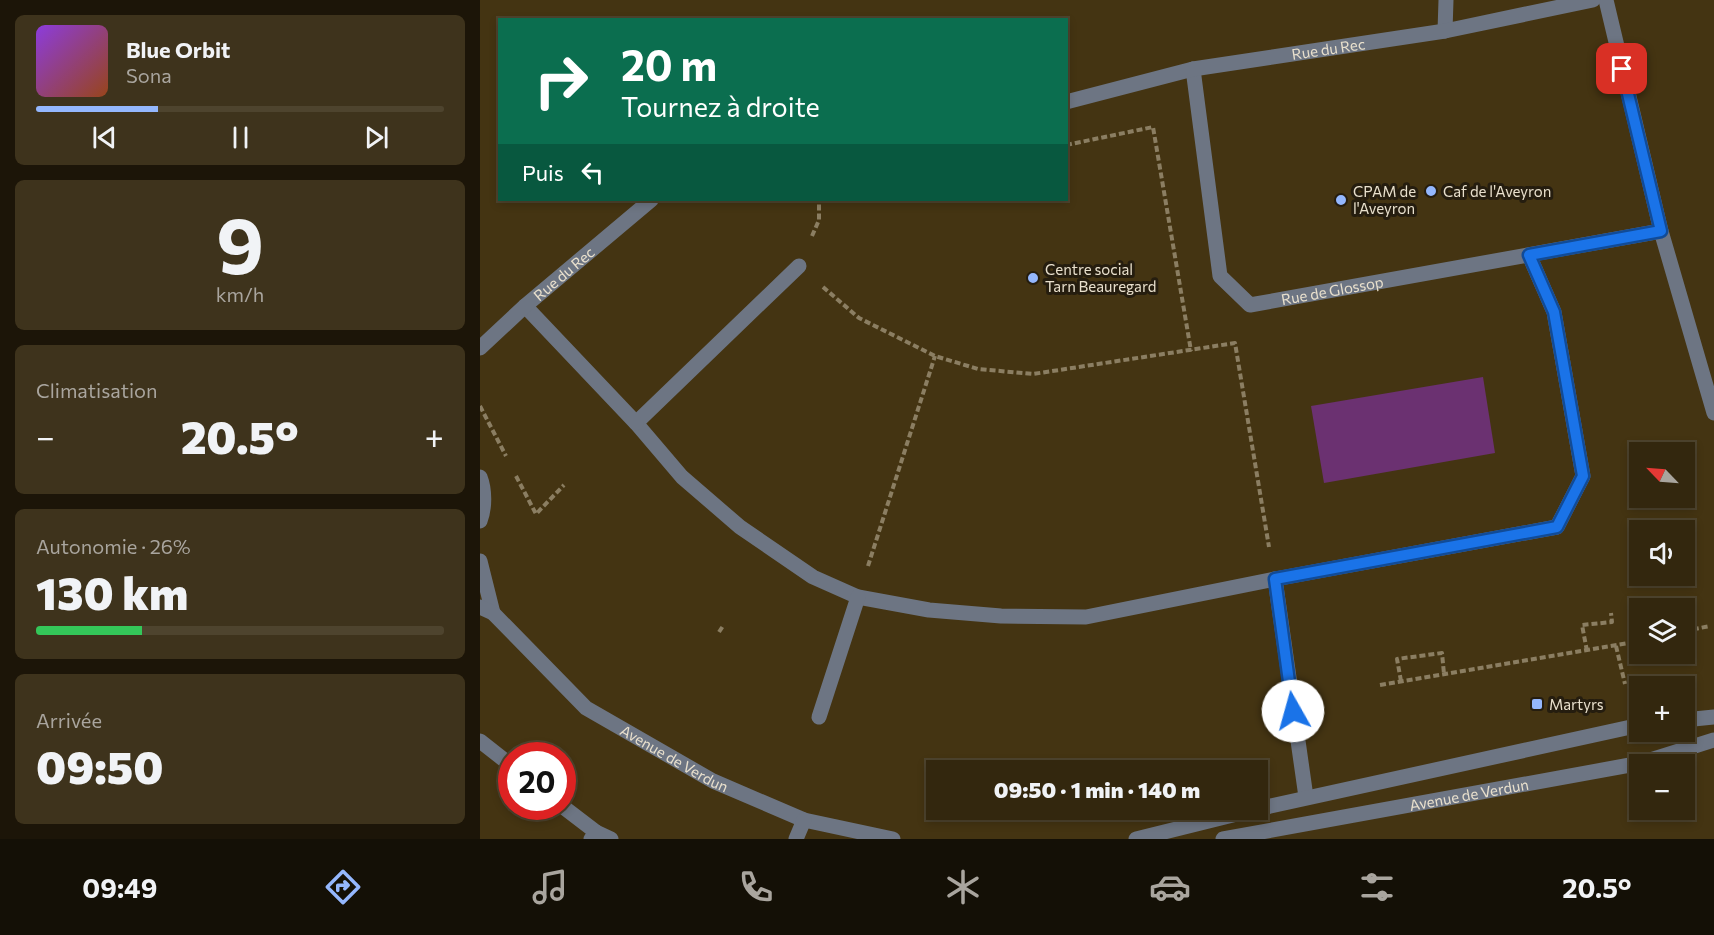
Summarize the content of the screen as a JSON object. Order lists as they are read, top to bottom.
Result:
{
  "streets": {
    "street": ["Rue du Rec", "Rue de Glossop", "Avenue de Verdun"]
  },
  "crossings": [
    ["Rue du Rec", "Rue de Glossop"]
  ],
  "places": {
    "other": ["Caf de l'Aveyron", "CPAM de l'Aveyron", "Centre social Tarn Beauregard"],
    "transit": ["Martyrs"]
  },
  "north": "top left",
  "page": {
    "turn": ["20 m", "Tournez à droite"],
    "song": ["Blue Orbit", "Sona"],
    "then": "Puis",
    "tile": [
      ["9", "km/h"],
      "Climatisation",
      ["Autonomie · 26%", "130 km"],
      ["Arrivée", "09:50"]
    ],
    "heat": ["−", "20.5°", "+"],
    "map_buttons": ["+", "−"],
    "limit": "20",
    "trip": "09:50 · 1 min · 140 m",
    "tabs": ["09:49", "20.5°"]
  }
}
